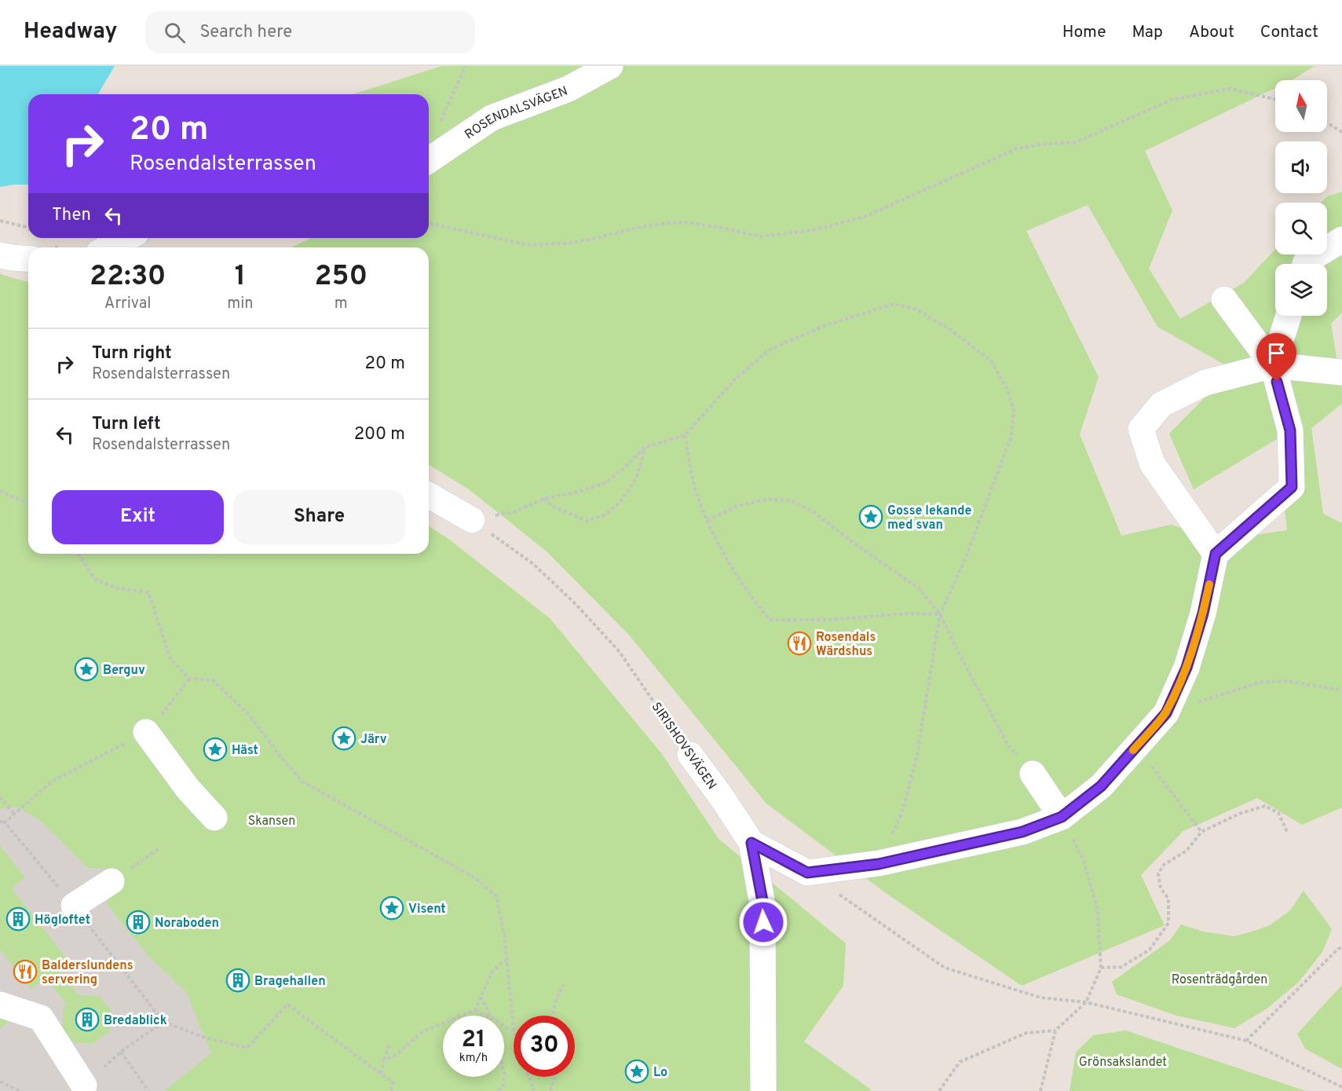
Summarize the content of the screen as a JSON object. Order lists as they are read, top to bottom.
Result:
{
  "streets": {
    "street": ["ROSENDALSVÄGEN", "SIRISHOVSVÄGEN"]
  },
  "parks": ["Skansen", "Rosenträdgården", "Grönsakslandet"],
  "places": {
    "place": [
      "Gosse lekande med svan",
      "Berguv",
      "Järv",
      "Häst",
      "Visent",
      "Lo"
    ],
    "restaurant": ["Rosendals Wärdshus", "Balderslundens servering"],
    "building": [
      "Högloftet",
      "Noraboden",
      "Bragehallen",
      "Bredablick"
    ]
  },
  "north": "top",
  "page": {
    "header": "Headway",
    "search": "Search here",
    "nav": [
      "Home",
      "Map",
      "About",
      "Contact"
    ],
    "turn": ["20 m", "Rosendalsterrassen"],
    "then": "Then",
    "eta": [
      "22:30",
      "Arrival",
      "1",
      "min",
      "250",
      "m"
    ],
    "list": [
      {
        "name": "Turn right",
        "note": "Rosendalsterrassen",
        "value": "20 m"
      },
      {
        "name": "Turn left",
        "note": "Rosendalsterrassen",
        "value": "200 m"
      }
    ],
    "buttons": ["Exit", "Share"],
    "speed": "21 km/h",
    "limit": "30"
  }
}
